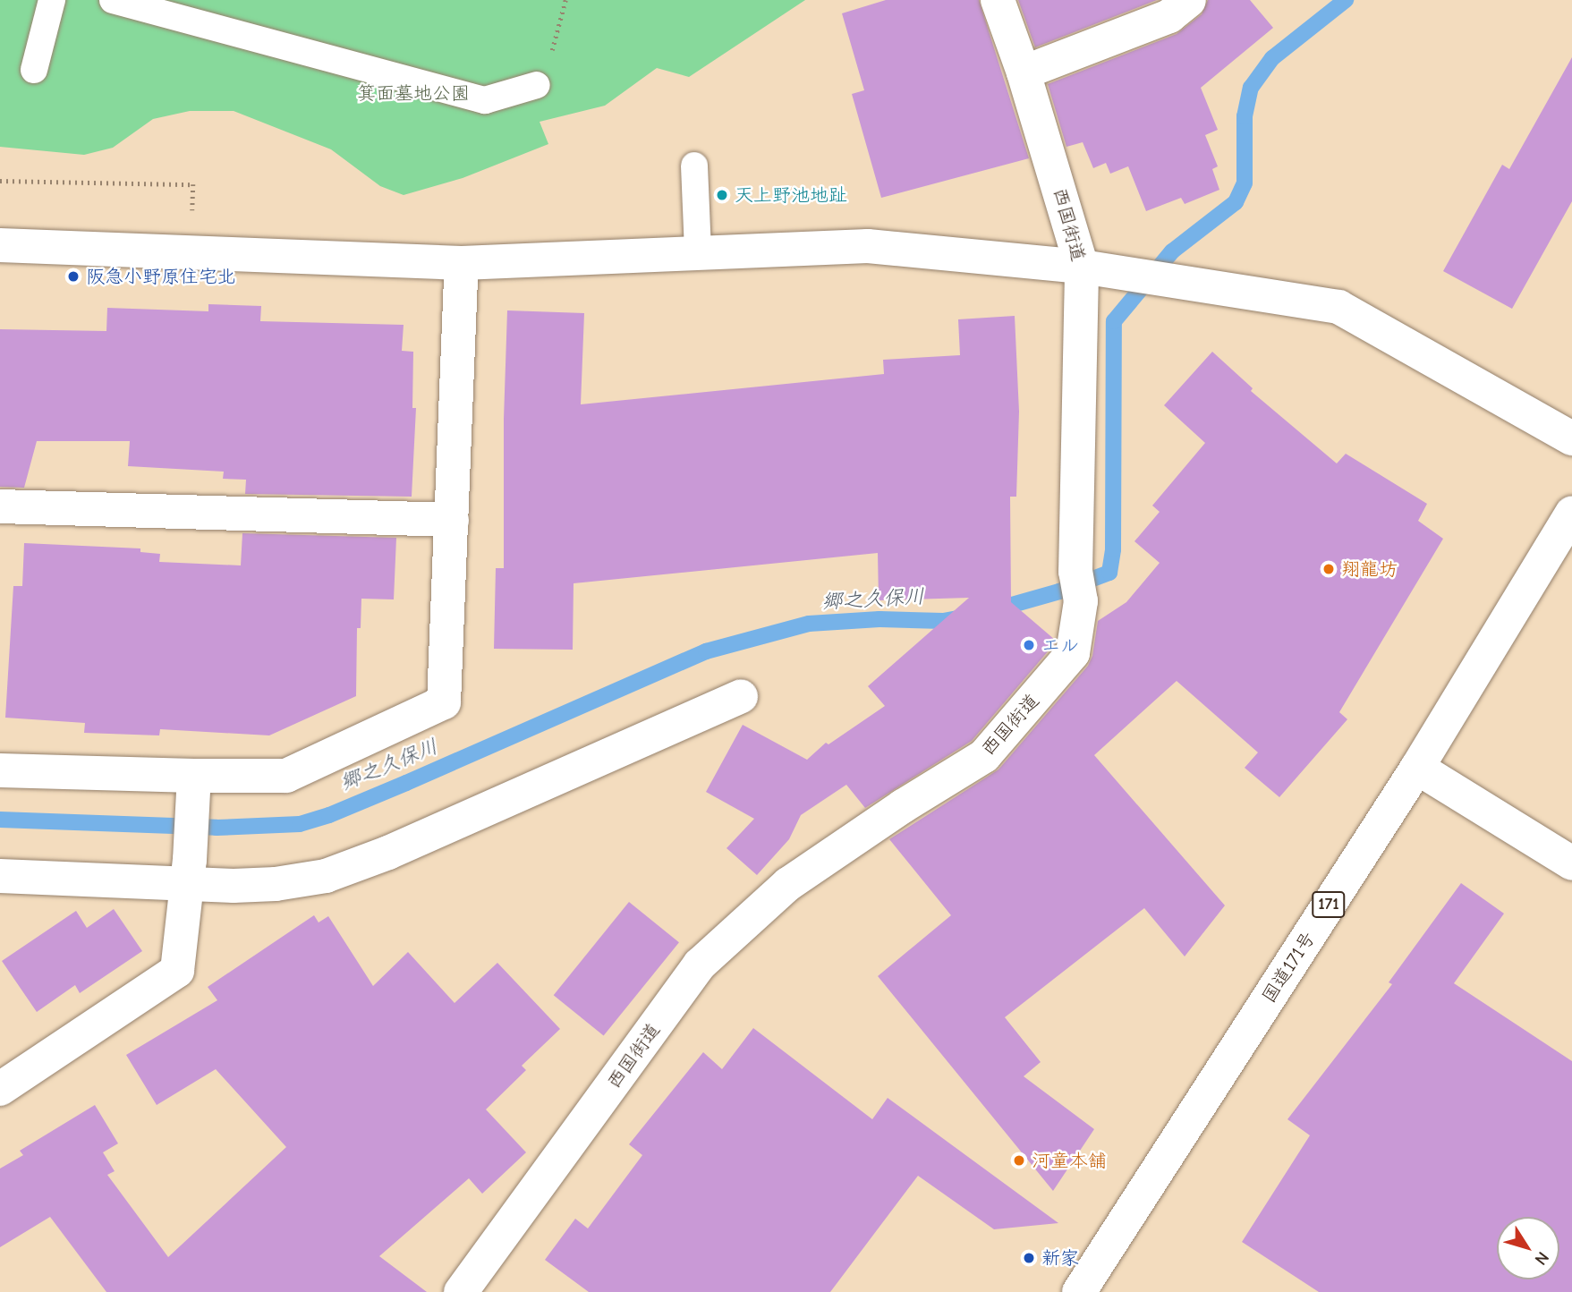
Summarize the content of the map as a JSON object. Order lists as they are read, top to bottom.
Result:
{
  "streets": {
    "main road": ["西国街道", "171", "国道171号"]
  },
  "water": ["郷之久保川"],
  "parks": ["箕面墓地公園"],
  "places": [
    "天上野池地趾",
    "阪急小野原住宅北",
    "翔龍坊",
    "エル",
    "河童本舗",
    "新家"
  ],
  "north": "bottom right"
}
